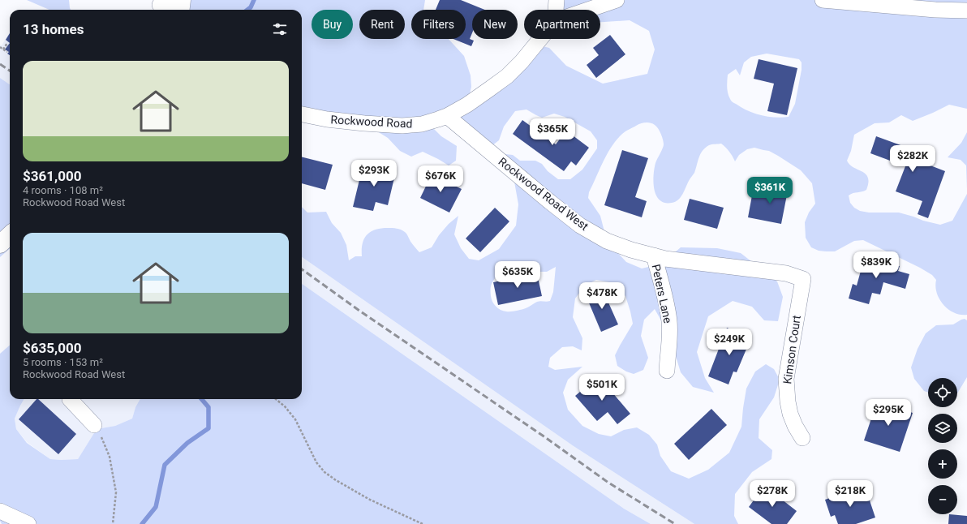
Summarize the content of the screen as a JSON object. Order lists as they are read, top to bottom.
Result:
{
  "streets": {
    "street": [
      "Rockwood Road",
      "Rockwood Road West",
      "Peters Lane",
      "Kimson Court"
    ]
  },
  "crossings": [
    ["Rockwood Road", "Rockwood Road West"],
    ["Rockwood Road West", "Peters Lane"],
    ["Rockwood Road West", "Kimson Court"]
  ],
  "page": {
    "chip": [
      "Buy",
      "Rent",
      "Filters",
      "New",
      "Apartment"
    ],
    "heading": "13 homes",
    "list": [
      {
        "name": "$361,000",
        "note": "4 rooms · 108 m² · Rockwood Road West"
      },
      {
        "name": "$635,000",
        "note": "5 rooms · 153 m² · Rockwood Road West"
      }
    ],
    "price": [
      "$365K",
      "$282K",
      "$293K",
      "$676K",
      "$361K",
      "$839K",
      "$635K",
      "$478K",
      "$249K",
      "$501K",
      "$295K",
      "$278K",
      "$218K"
    ],
    "map_buttons": ["+", "−"]
  }
}
